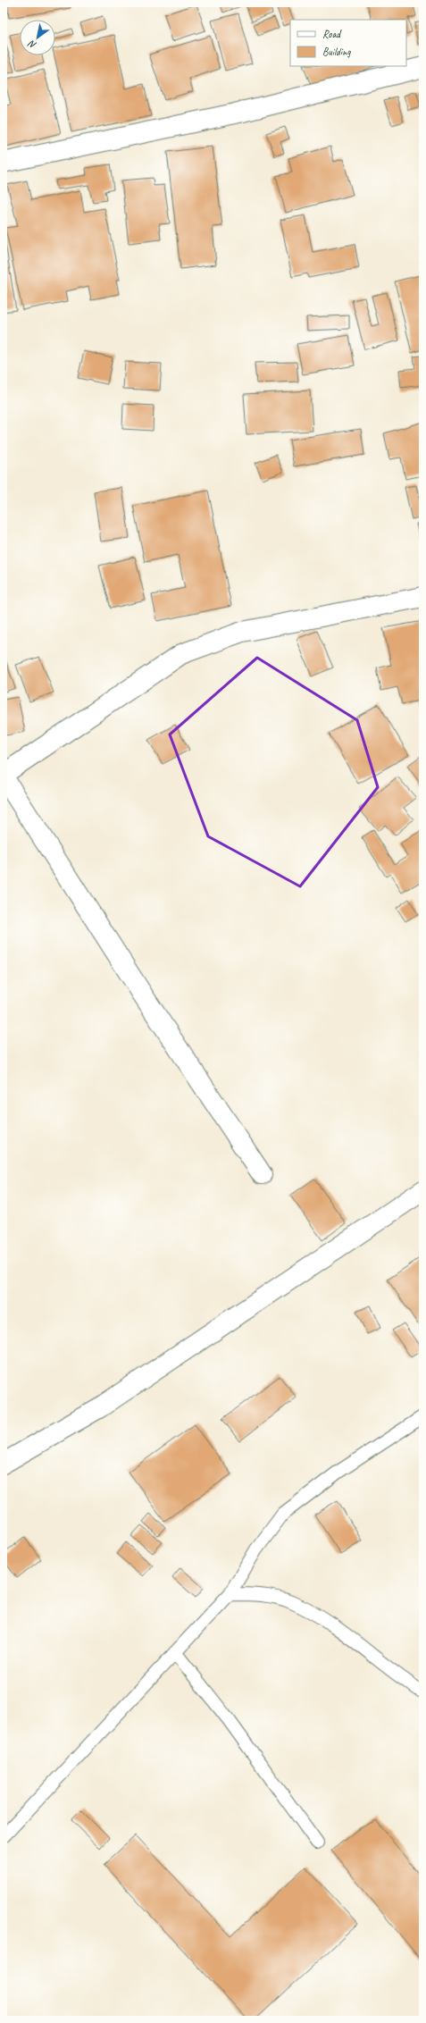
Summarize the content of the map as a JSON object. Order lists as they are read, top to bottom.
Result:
{
  "legend": ["Road", "Building"],
  "north": "bottom left"
}
